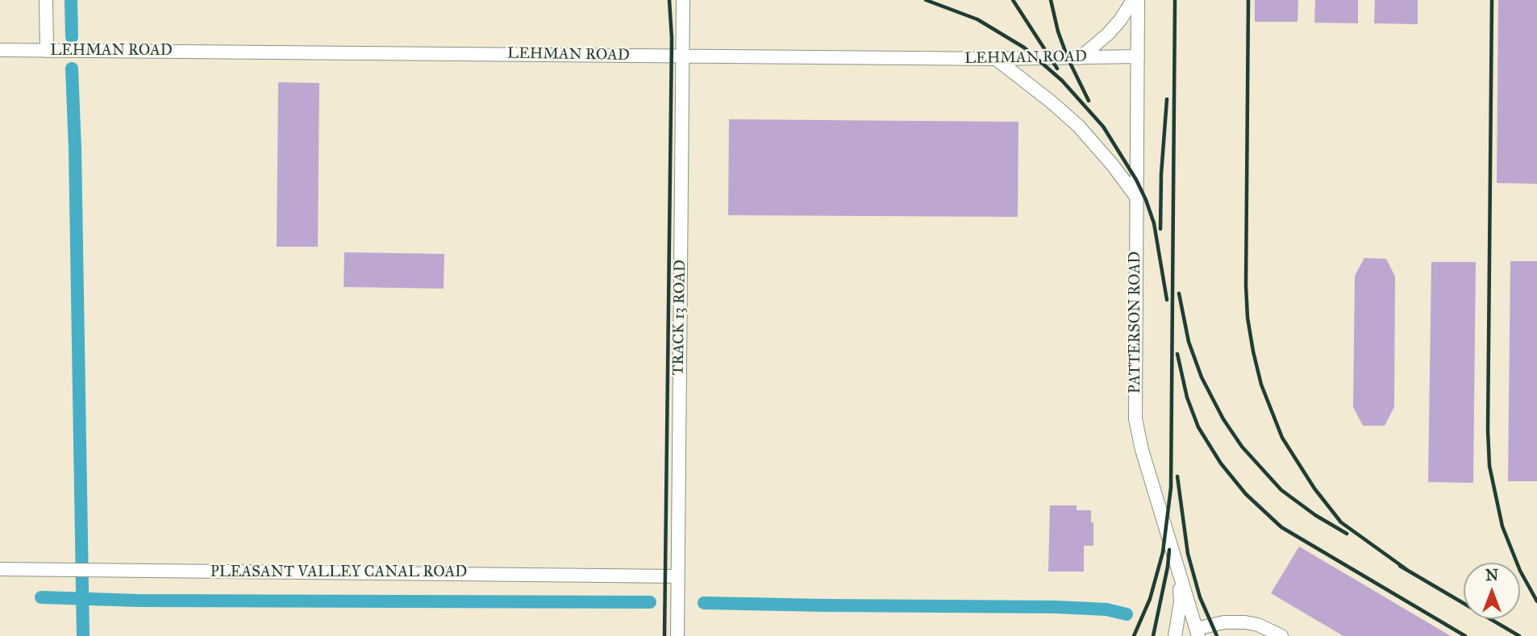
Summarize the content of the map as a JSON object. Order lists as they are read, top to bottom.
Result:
{
  "streets": {
    "street": [
      "LEHMAN ROAD",
      "TRACK 13 ROAD",
      "PATTERSON ROAD",
      "PLEASANT VALLEY CANAL ROAD"
    ]
  },
  "crossings": [
    ["LEHMAN ROAD", "TRACK 13 ROAD"],
    ["LEHMAN ROAD", "PATTERSON ROAD"],
    ["TRACK 13 ROAD", "PLEASANT VALLEY CANAL ROAD"]
  ],
  "north": "top"
}
